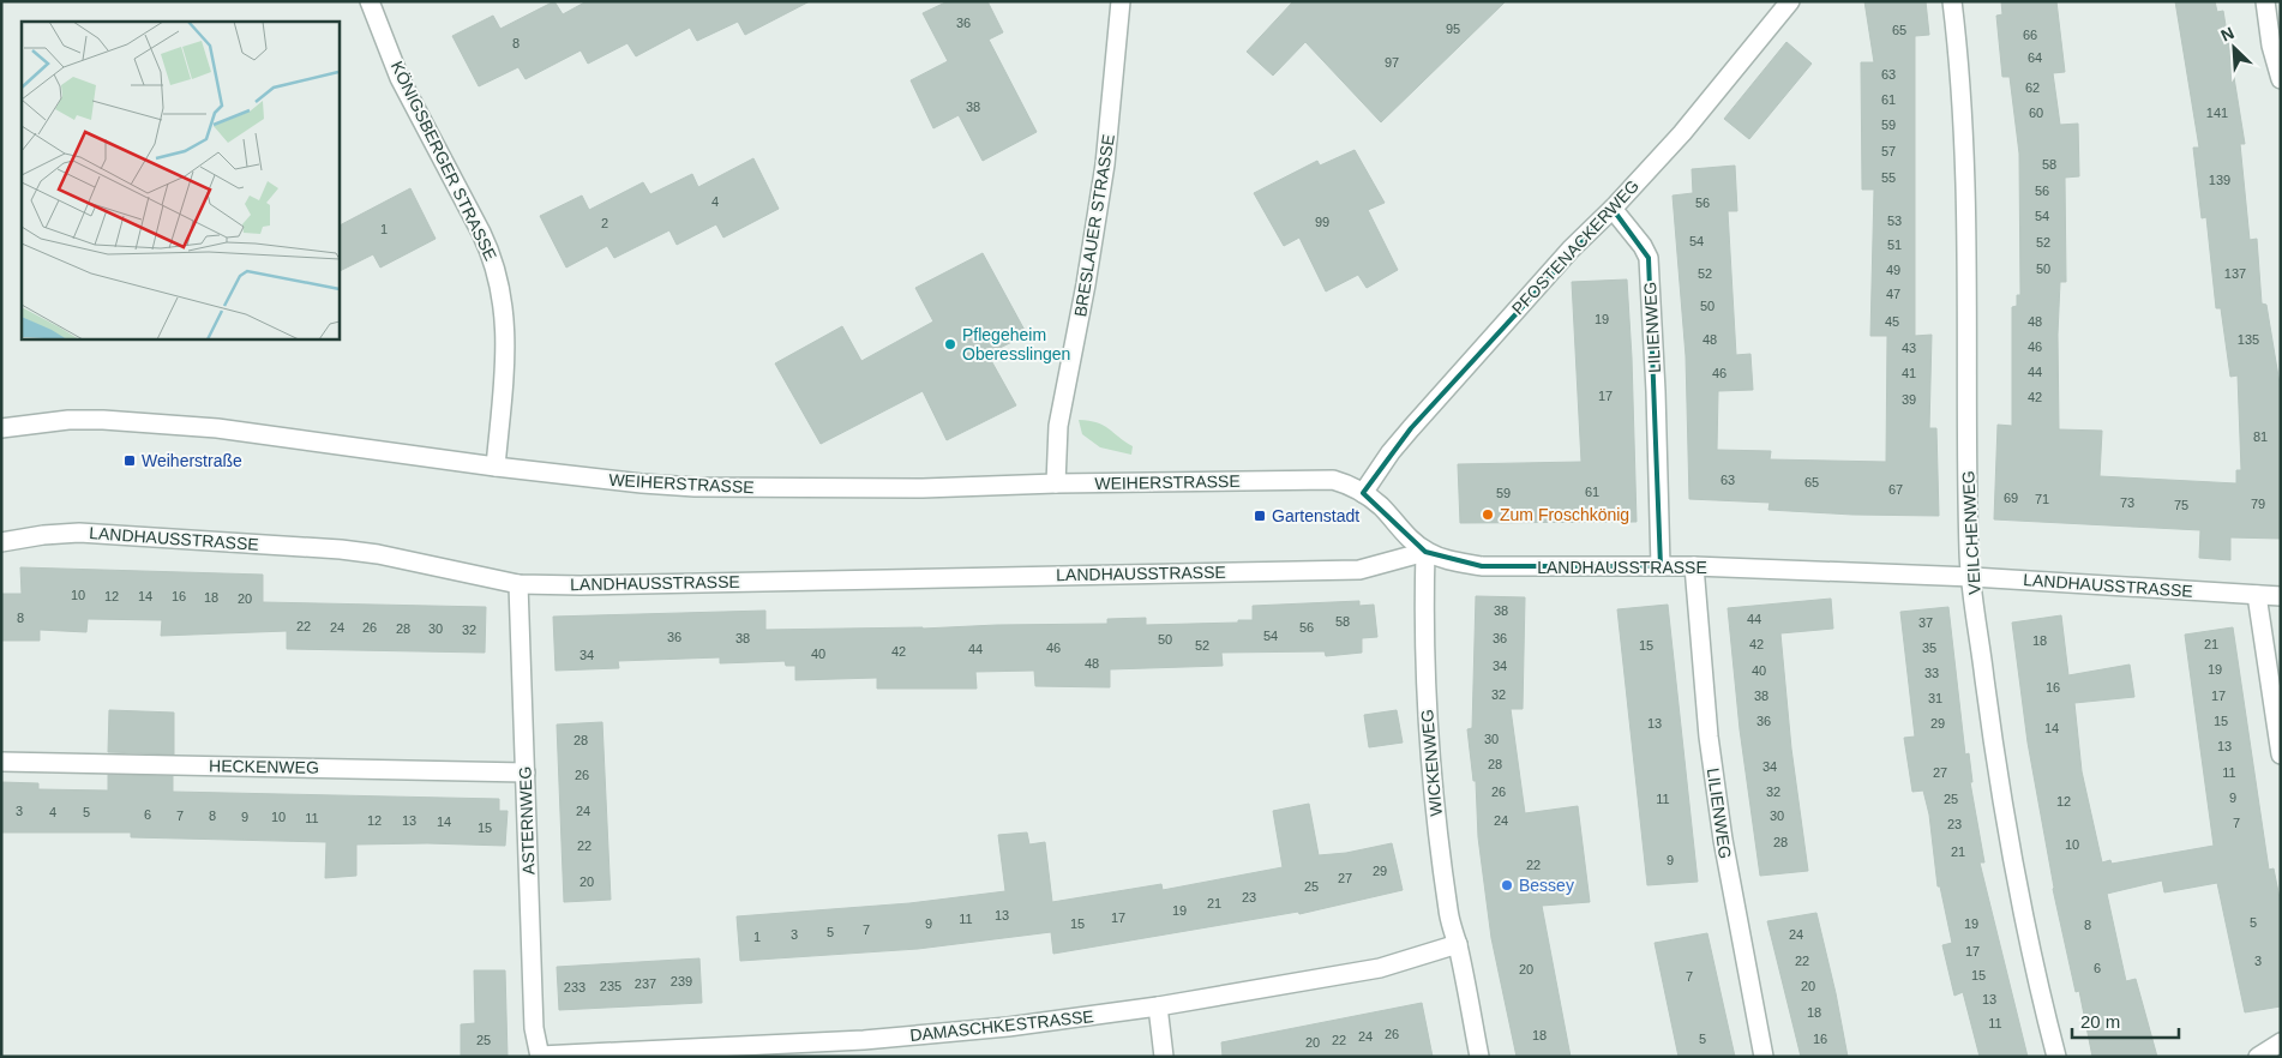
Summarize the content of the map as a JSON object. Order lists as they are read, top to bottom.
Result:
{
  "streets": {
    "street": [
      "KÖNIGSBERGER STRASSE",
      "BRESLAUER STRASSE",
      "PFOSTENACKERWEG",
      "LILIENWEG",
      "WEIHERSTRASSE",
      "VEILCHENWEG",
      "LANDHAUSSTRASSE",
      "WICKENWEG",
      "HECKENWEG",
      "ASTERNWEG",
      "DAMASCHKESTRASSE"
    ]
  },
  "crossings": [
    ["KÖNIGSBERGER STRASSE", "WEIHERSTRASSE"],
    ["BRESLAUER STRASSE", "WEIHERSTRASSE"],
    ["PFOSTENACKERWEG", "LILIENWEG"],
    ["PFOSTENACKERWEG", "WEIHERSTRASSE"],
    ["LILIENWEG", "LANDHAUSSTRASSE"],
    ["VEILCHENWEG", "LANDHAUSSTRASSE"],
    ["LANDHAUSSTRASSE", "WICKENWEG"],
    ["LANDHAUSSTRASSE", "ASTERNWEG"],
    ["WICKENWEG", "DAMASCHKESTRASSE"],
    ["HECKENWEG", "ASTERNWEG"],
    ["ASTERNWEG", "DAMASCHKESTRASSE"]
  ],
  "places": {
    "other": ["Pflegeheim Oberesslingen", "Zum Froschkönig", "Bessey"],
    "transit": ["Weiherstraße", "Gartenstadt"]
  },
  "house_numbers": [
    "36",
    "95",
    "65",
    "66",
    "8",
    "64",
    "97",
    "63",
    "62",
    "61",
    "38",
    "60",
    "141",
    "59",
    "57",
    "58",
    "55",
    "139",
    "56",
    "4",
    "56",
    "54",
    "53",
    "99",
    "2",
    "1",
    "54",
    "52",
    "51",
    "50",
    "49",
    "52",
    "137",
    "47",
    "50",
    "19",
    "45",
    "48",
    "48",
    "135",
    "46",
    "43",
    "44",
    "46",
    "41",
    "17",
    "42",
    "39",
    "81",
    "63",
    "65",
    "67",
    "61",
    "59",
    "69",
    "71",
    "73",
    "79",
    "75",
    "10",
    "12",
    "14",
    "16",
    "18",
    "20",
    "38",
    "8",
    "44",
    "58",
    "37",
    "22",
    "24",
    "26",
    "56",
    "28",
    "30",
    "32",
    "54",
    "36",
    "38",
    "36",
    "50",
    "18",
    "42",
    "21",
    "52",
    "15",
    "46",
    "35",
    "44",
    "42",
    "40",
    "34",
    "48",
    "34",
    "19",
    "40",
    "33",
    "16",
    "32",
    "38",
    "17",
    "31",
    "36",
    "15",
    "13",
    "29",
    "14",
    "30",
    "28",
    "13",
    "28",
    "34",
    "27",
    "11",
    "26",
    "26",
    "32",
    "9",
    "11",
    "25",
    "12",
    "3",
    "24",
    "4",
    "5",
    "6",
    "7",
    "8",
    "30",
    "9",
    "10",
    "11",
    "12",
    "13",
    "24",
    "14",
    "7",
    "23",
    "15",
    "28",
    "10",
    "22",
    "21",
    "9",
    "22",
    "29",
    "27",
    "20",
    "25",
    "23",
    "21",
    "19",
    "13",
    "17",
    "11",
    "5",
    "9",
    "15",
    "19",
    "8",
    "7",
    "5",
    "3",
    "24",
    "1",
    "17",
    "22",
    "3",
    "6",
    "20",
    "15",
    "7",
    "239",
    "237",
    "235",
    "20",
    "233",
    "13",
    "18",
    "11",
    "26",
    "18",
    "24",
    "5",
    "16",
    "25",
    "22",
    "20"
  ],
  "scale_bar": "20 m",
  "north": "top left"
}
